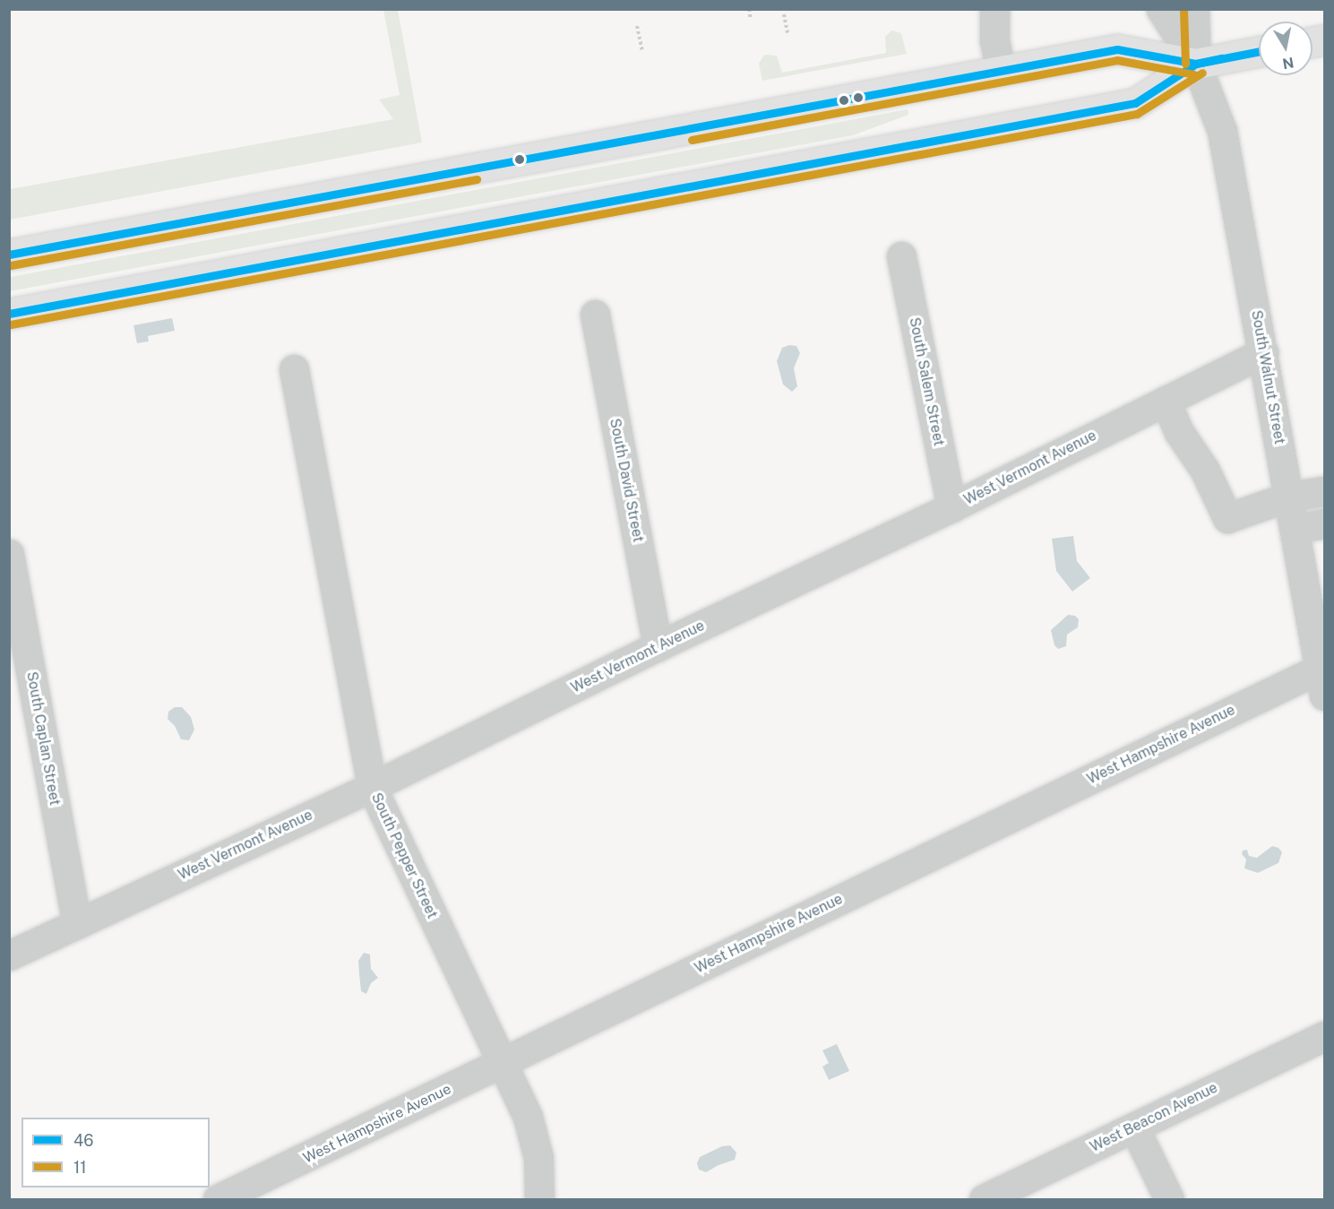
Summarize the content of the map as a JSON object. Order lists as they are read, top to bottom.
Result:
{
  "streets": {
    "street": [
      "South Walnut Street",
      "South Salem Street",
      "West Vermont Avenue",
      "South David Street",
      "South Caplan Street",
      "West Hampshire Avenue",
      "South Pepper Street",
      "West Beacon Avenue"
    ]
  },
  "crossings": [
    ["South Walnut Street", "West Vermont Avenue"],
    ["South Walnut Street", "West Hampshire Avenue"],
    ["South Salem Street", "West Vermont Avenue"],
    ["West Vermont Avenue", "South David Street"],
    ["West Vermont Avenue", "South Caplan Street"],
    ["West Vermont Avenue", "South Pepper Street"],
    ["West Hampshire Avenue", "South Pepper Street"]
  ],
  "lines": ["transit line 11", "transit line 46"],
  "legend": ["46", "11"],
  "north": "bottom"
}
